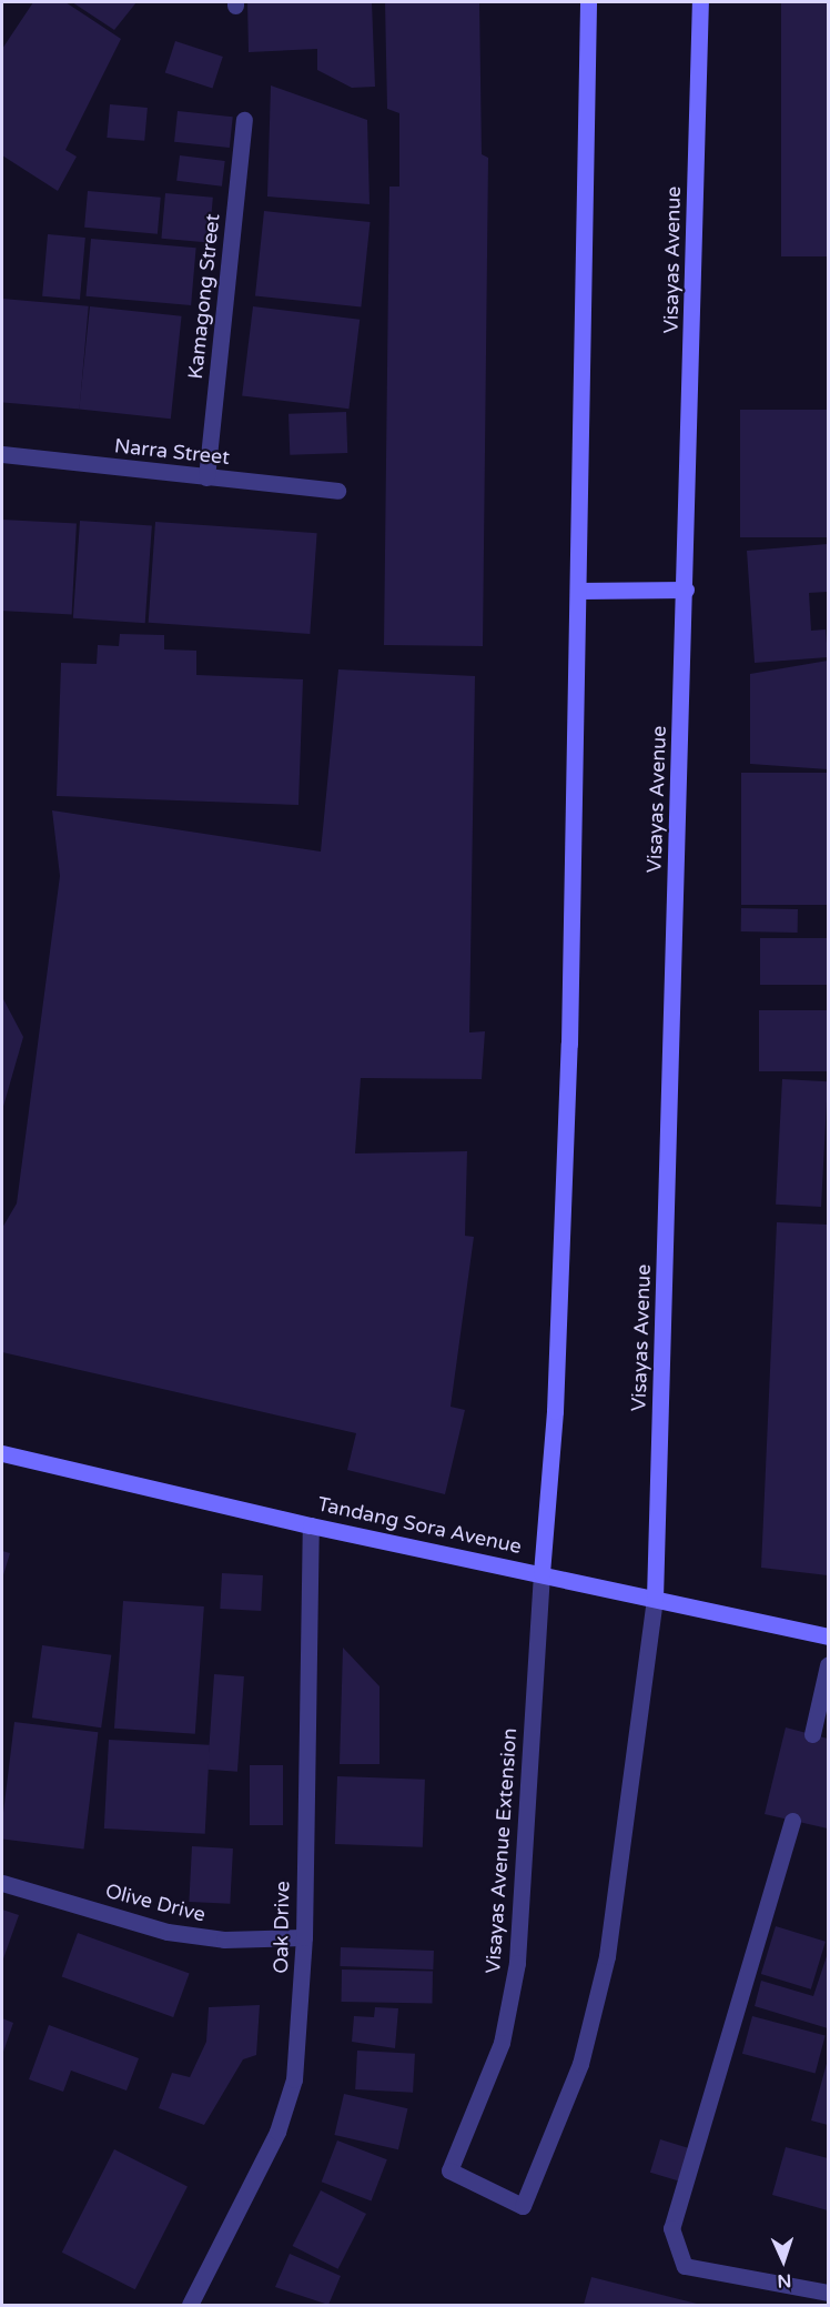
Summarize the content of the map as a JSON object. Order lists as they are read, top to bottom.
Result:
{
  "streets": {
    "main road": ["Visayas Avenue", "Tandang Sora Avenue"],
    "street": [
      "Kamagong Street",
      "Narra Street",
      "Visayas Avenue Extension",
      "Olive Drive",
      "Oak Drive"
    ]
  },
  "crossings": [
    ["Visayas Avenue", "Tandang Sora Avenue"],
    ["Visayas Avenue", "Visayas Avenue Extension"],
    ["Kamagong Street", "Narra Street"],
    ["Tandang Sora Avenue", "Visayas Avenue Extension"],
    ["Tandang Sora Avenue", "Oak Drive"],
    ["Olive Drive", "Oak Drive"]
  ],
  "north": "bottom"
}
